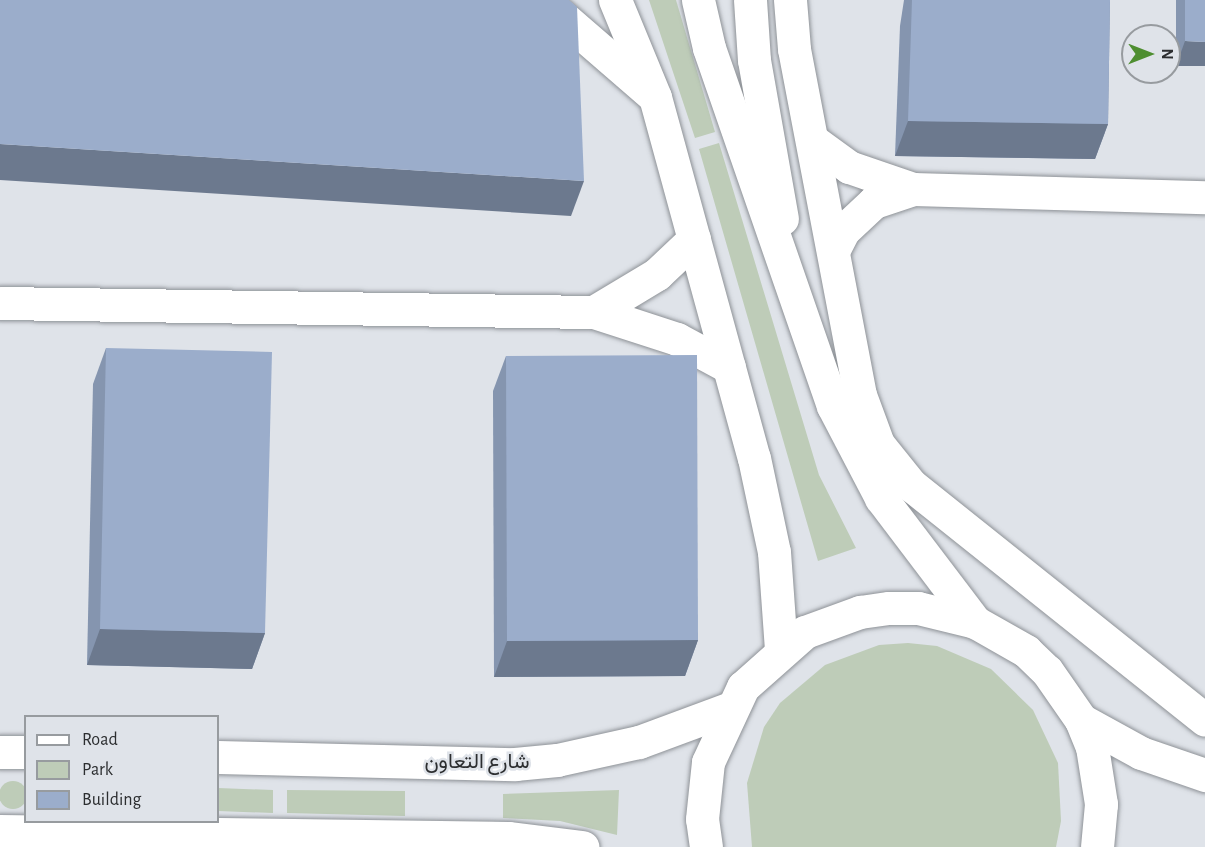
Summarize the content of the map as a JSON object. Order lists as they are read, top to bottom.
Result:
{
  "streets": {
    "main road": ["شارع التعاون"]
  },
  "legend": ["Road", "Park", "Building"],
  "north": "right"
}
